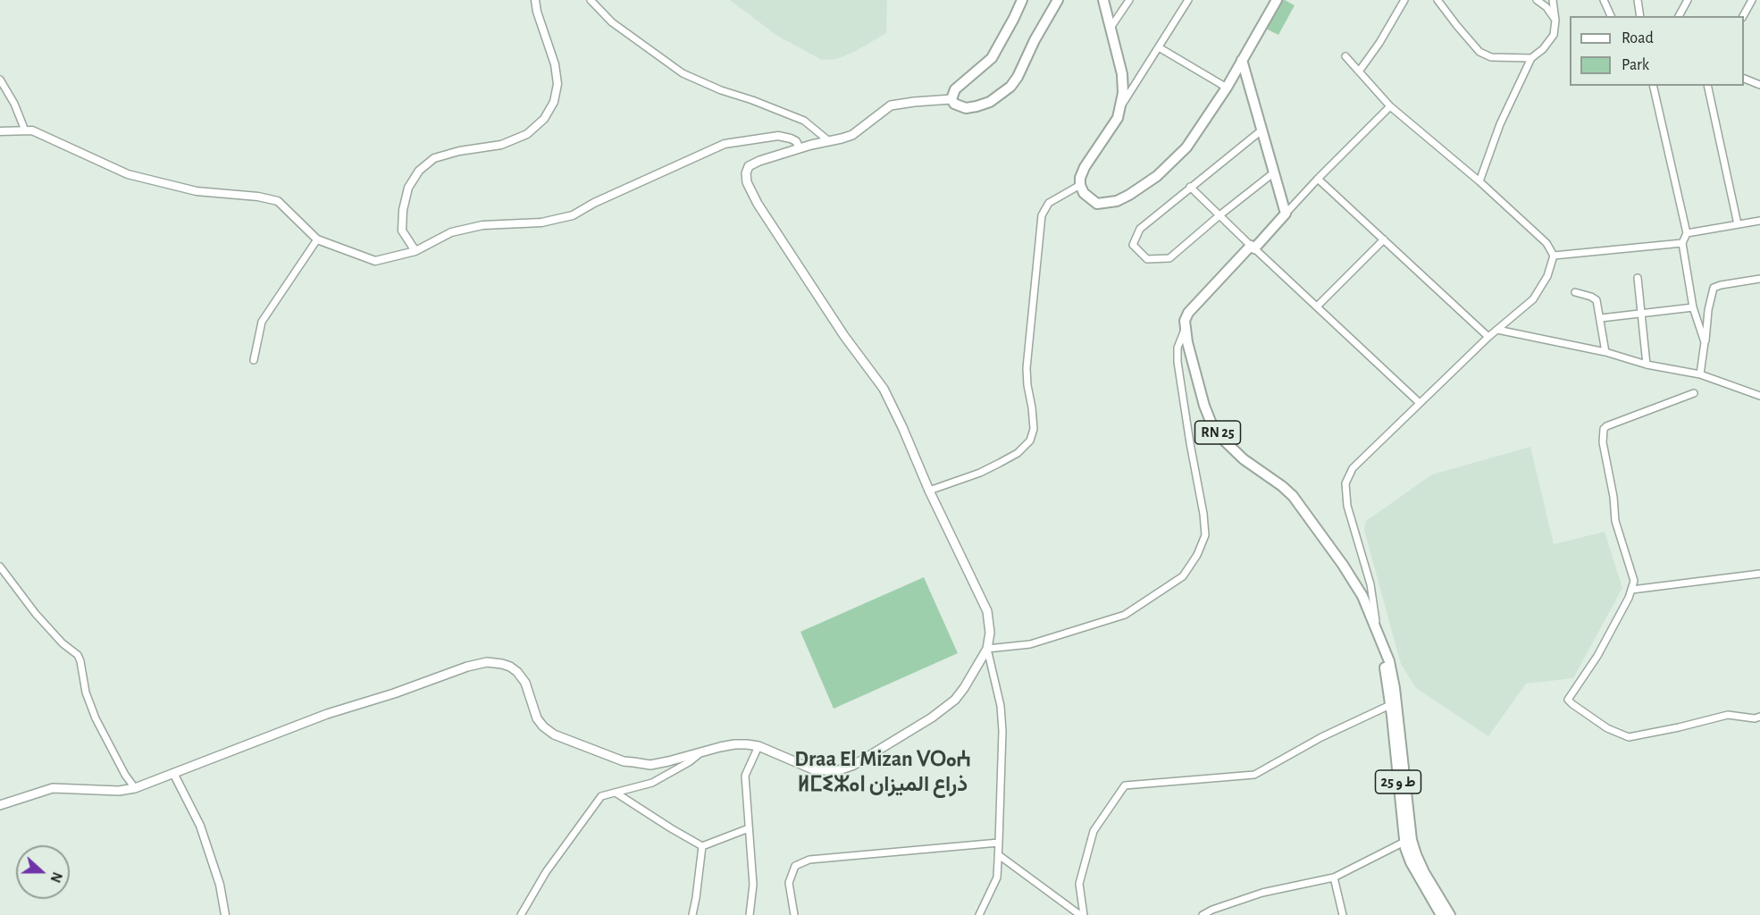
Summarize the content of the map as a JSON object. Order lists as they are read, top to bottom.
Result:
{
  "streets": {
    "main road": ["RN 25", "ط و 25"]
  },
  "crossings": [
    ["RN 25", "ط و 25"]
  ],
  "districts": ["Draa El Mizan ⴸⵔⴰⵄ ⵍⵎⵉⵣⴰⵏ ذراع الميزان"],
  "legend": ["Road", "Park"],
  "north": "right"
}
